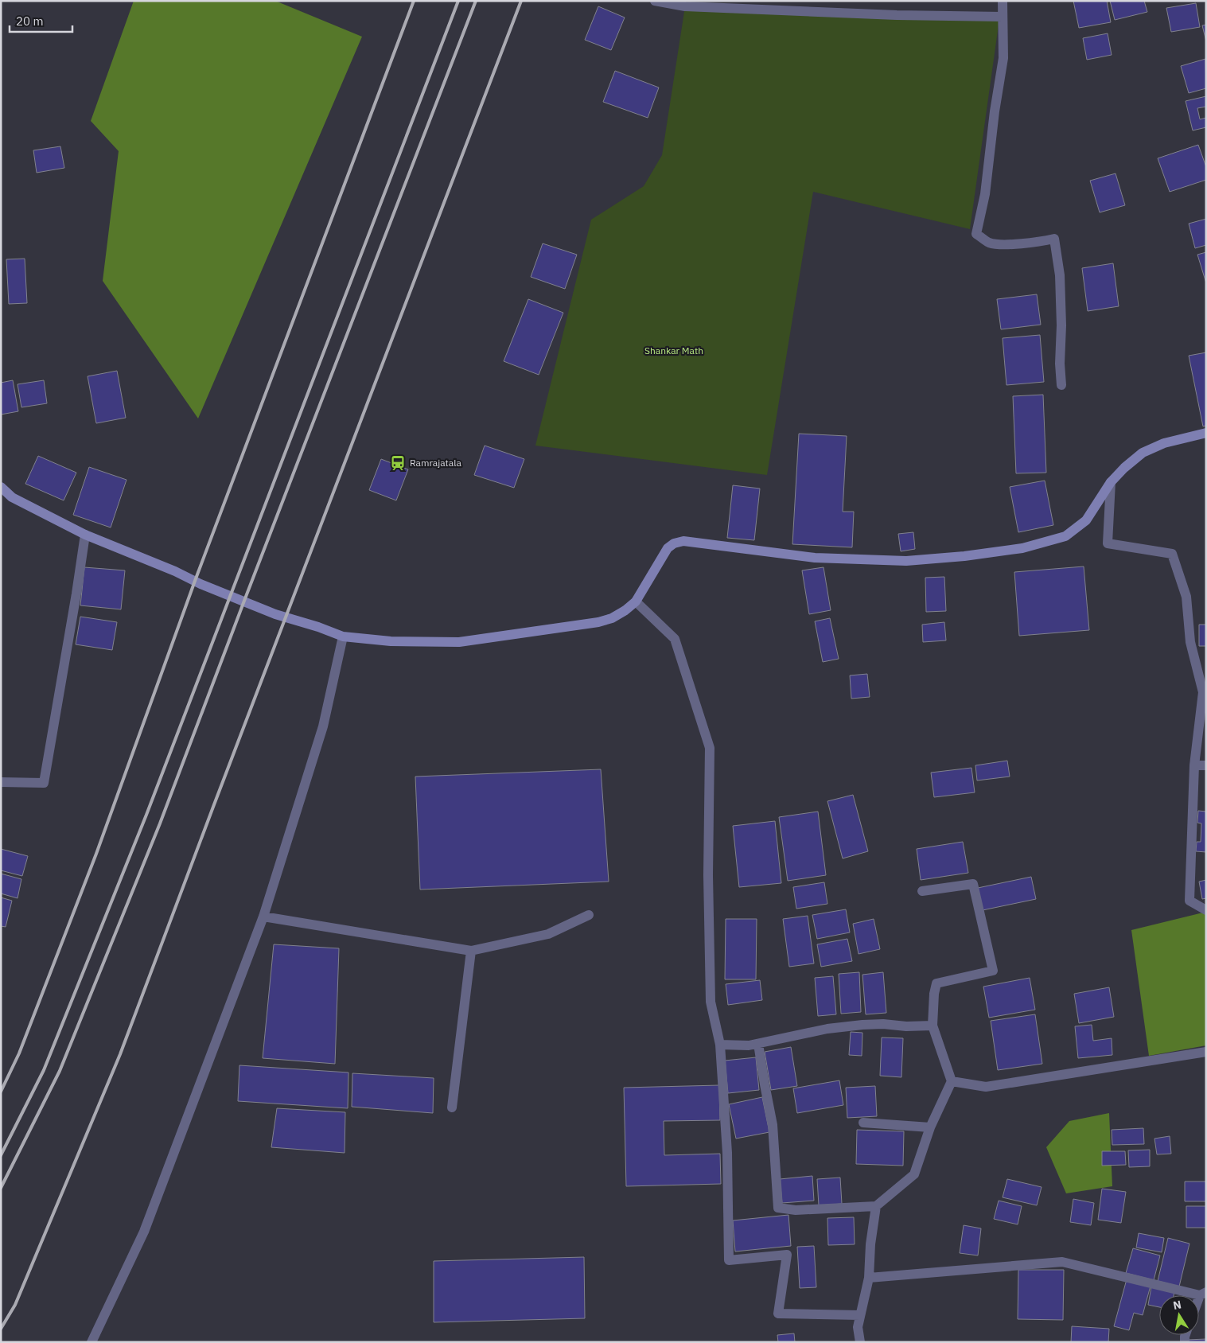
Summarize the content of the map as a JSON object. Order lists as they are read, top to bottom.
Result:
{
  "parks": ["Shankar Math"],
  "places": {
    "station": ["Ramrajatala"]
  },
  "scale_bar": "20 m",
  "north": "top"
}
